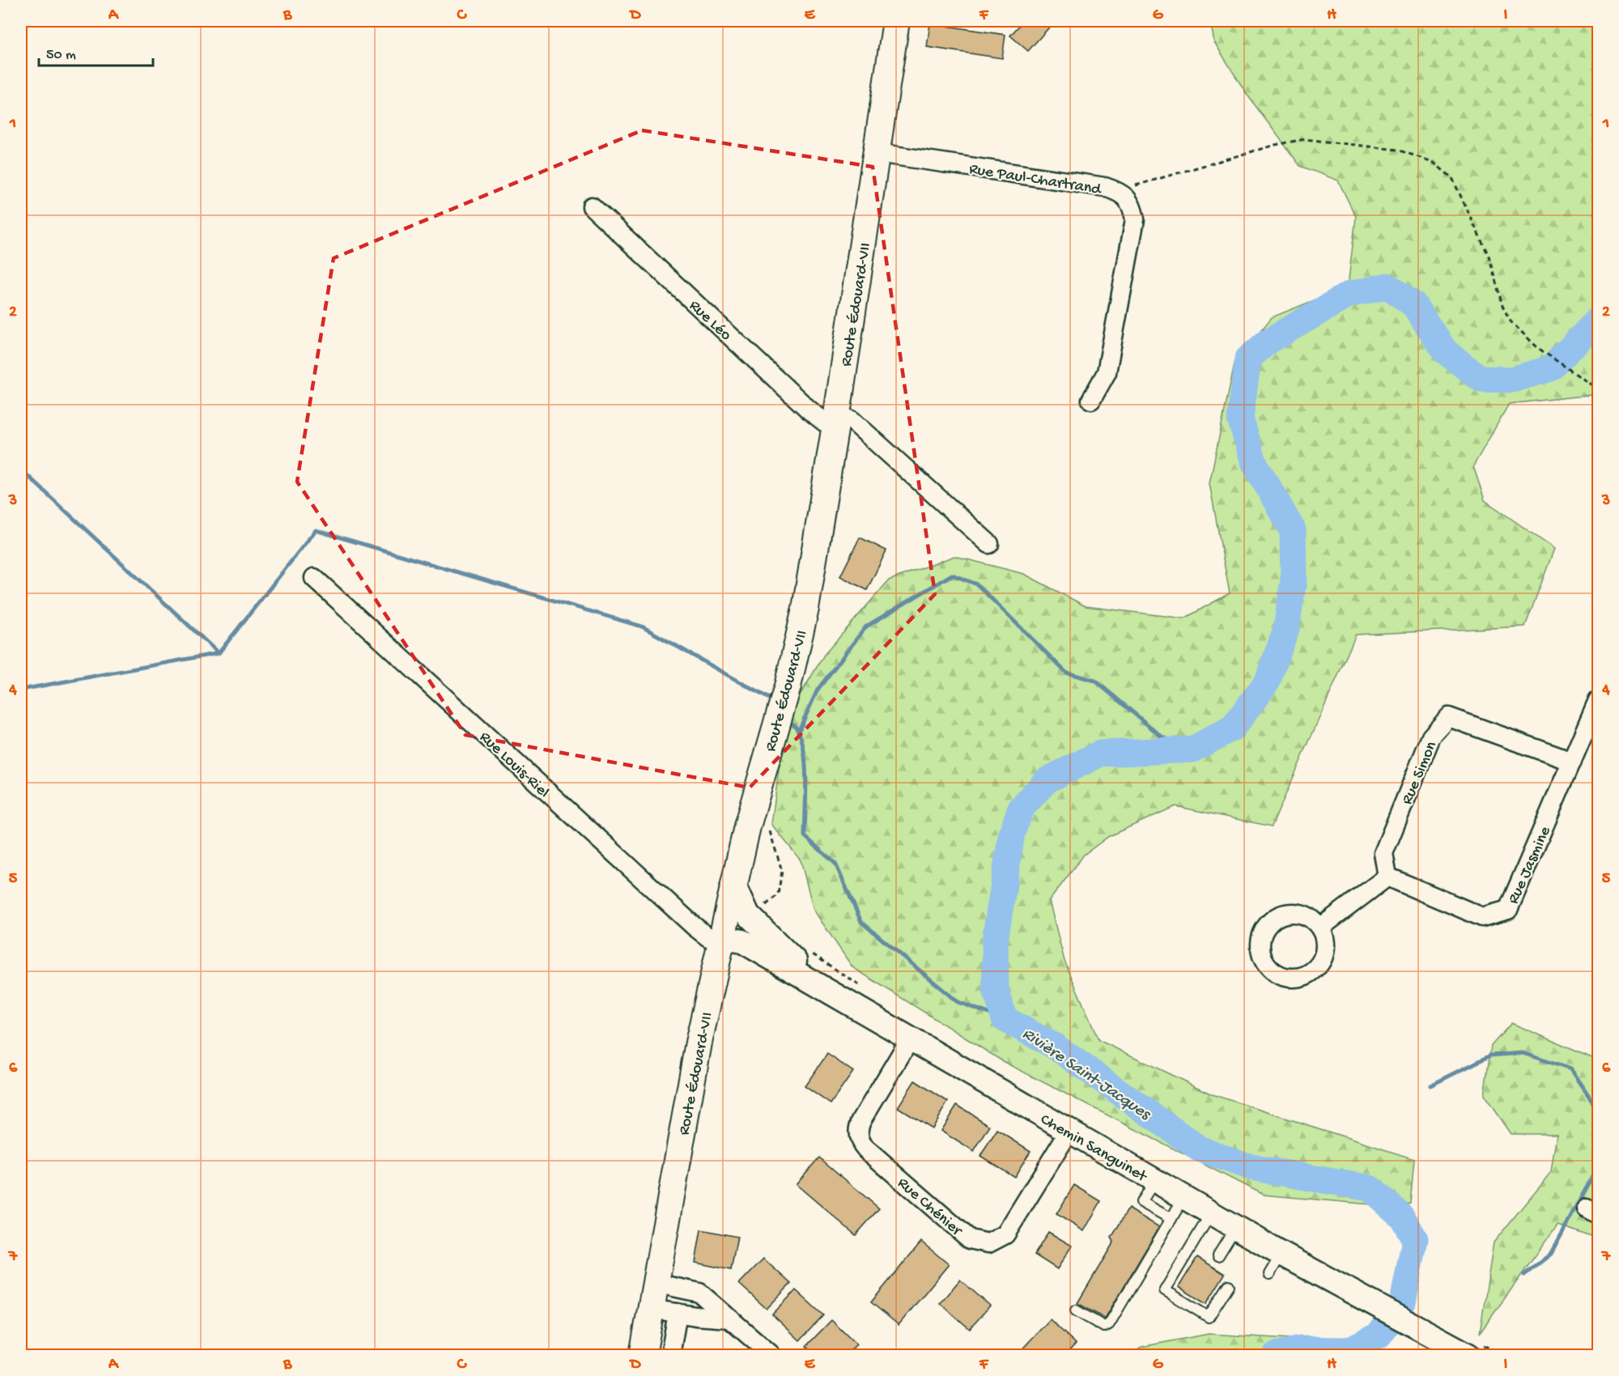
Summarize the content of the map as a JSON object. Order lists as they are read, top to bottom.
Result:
{
  "streets": {
    "main road": ["Route Édouard-VII"],
    "street": [
      "Rue Paul-Chartrand",
      "Rue Léo",
      "Rue Louis-Riel",
      "Rue Simon",
      "Rue Jasmine",
      "Chemin Sanguinet",
      "Rue Chénier"
    ]
  },
  "crossings": [
    ["Rue Paul-Chartrand", "Route Édouard-VII"],
    ["Route Édouard-VII", "Rue Léo"],
    ["Route Édouard-VII", "Rue Louis-Riel"],
    ["Route Édouard-VII", "Chemin Sanguinet"],
    ["Rue Louis-Riel", "Chemin Sanguinet"],
    ["Rue Simon", "Rue Jasmine"],
    ["Chemin Sanguinet", "Rue Chénier"]
  ],
  "water": ["Rivière Saint-Jacques"],
  "scale_bar": "50 m",
  "grid": {
    "columns": [
      "A",
      "B",
      "C",
      "D",
      "E",
      "F",
      "G",
      "H",
      "I"
    ],
    "rows": [
      "1",
      "2",
      "3",
      "4",
      "5",
      "6",
      "7"
    ]
  }
}
